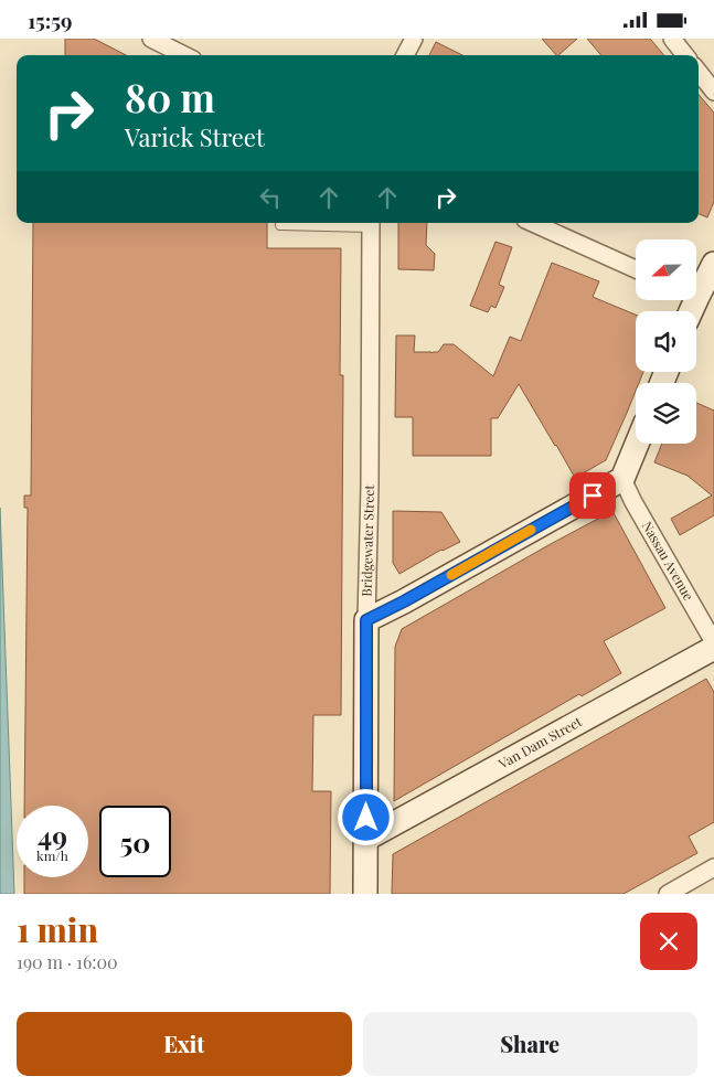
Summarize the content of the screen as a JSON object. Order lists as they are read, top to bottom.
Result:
{
  "streets": {
    "main road": ["Bridgewater Street", "Van Dam Street"],
    "street": ["Nassau Avenue"]
  },
  "crossings": [
    ["Bridgewater Street", "Van Dam Street"]
  ],
  "north": "left",
  "page": {
    "status": "15:59",
    "turn": ["80 m", "Varick Street"],
    "speed": "49 km/h",
    "limit": "50",
    "heading": ["1 min", "190 m · 16:00"],
    "buttons": ["Exit", "Share"]
  }
}
